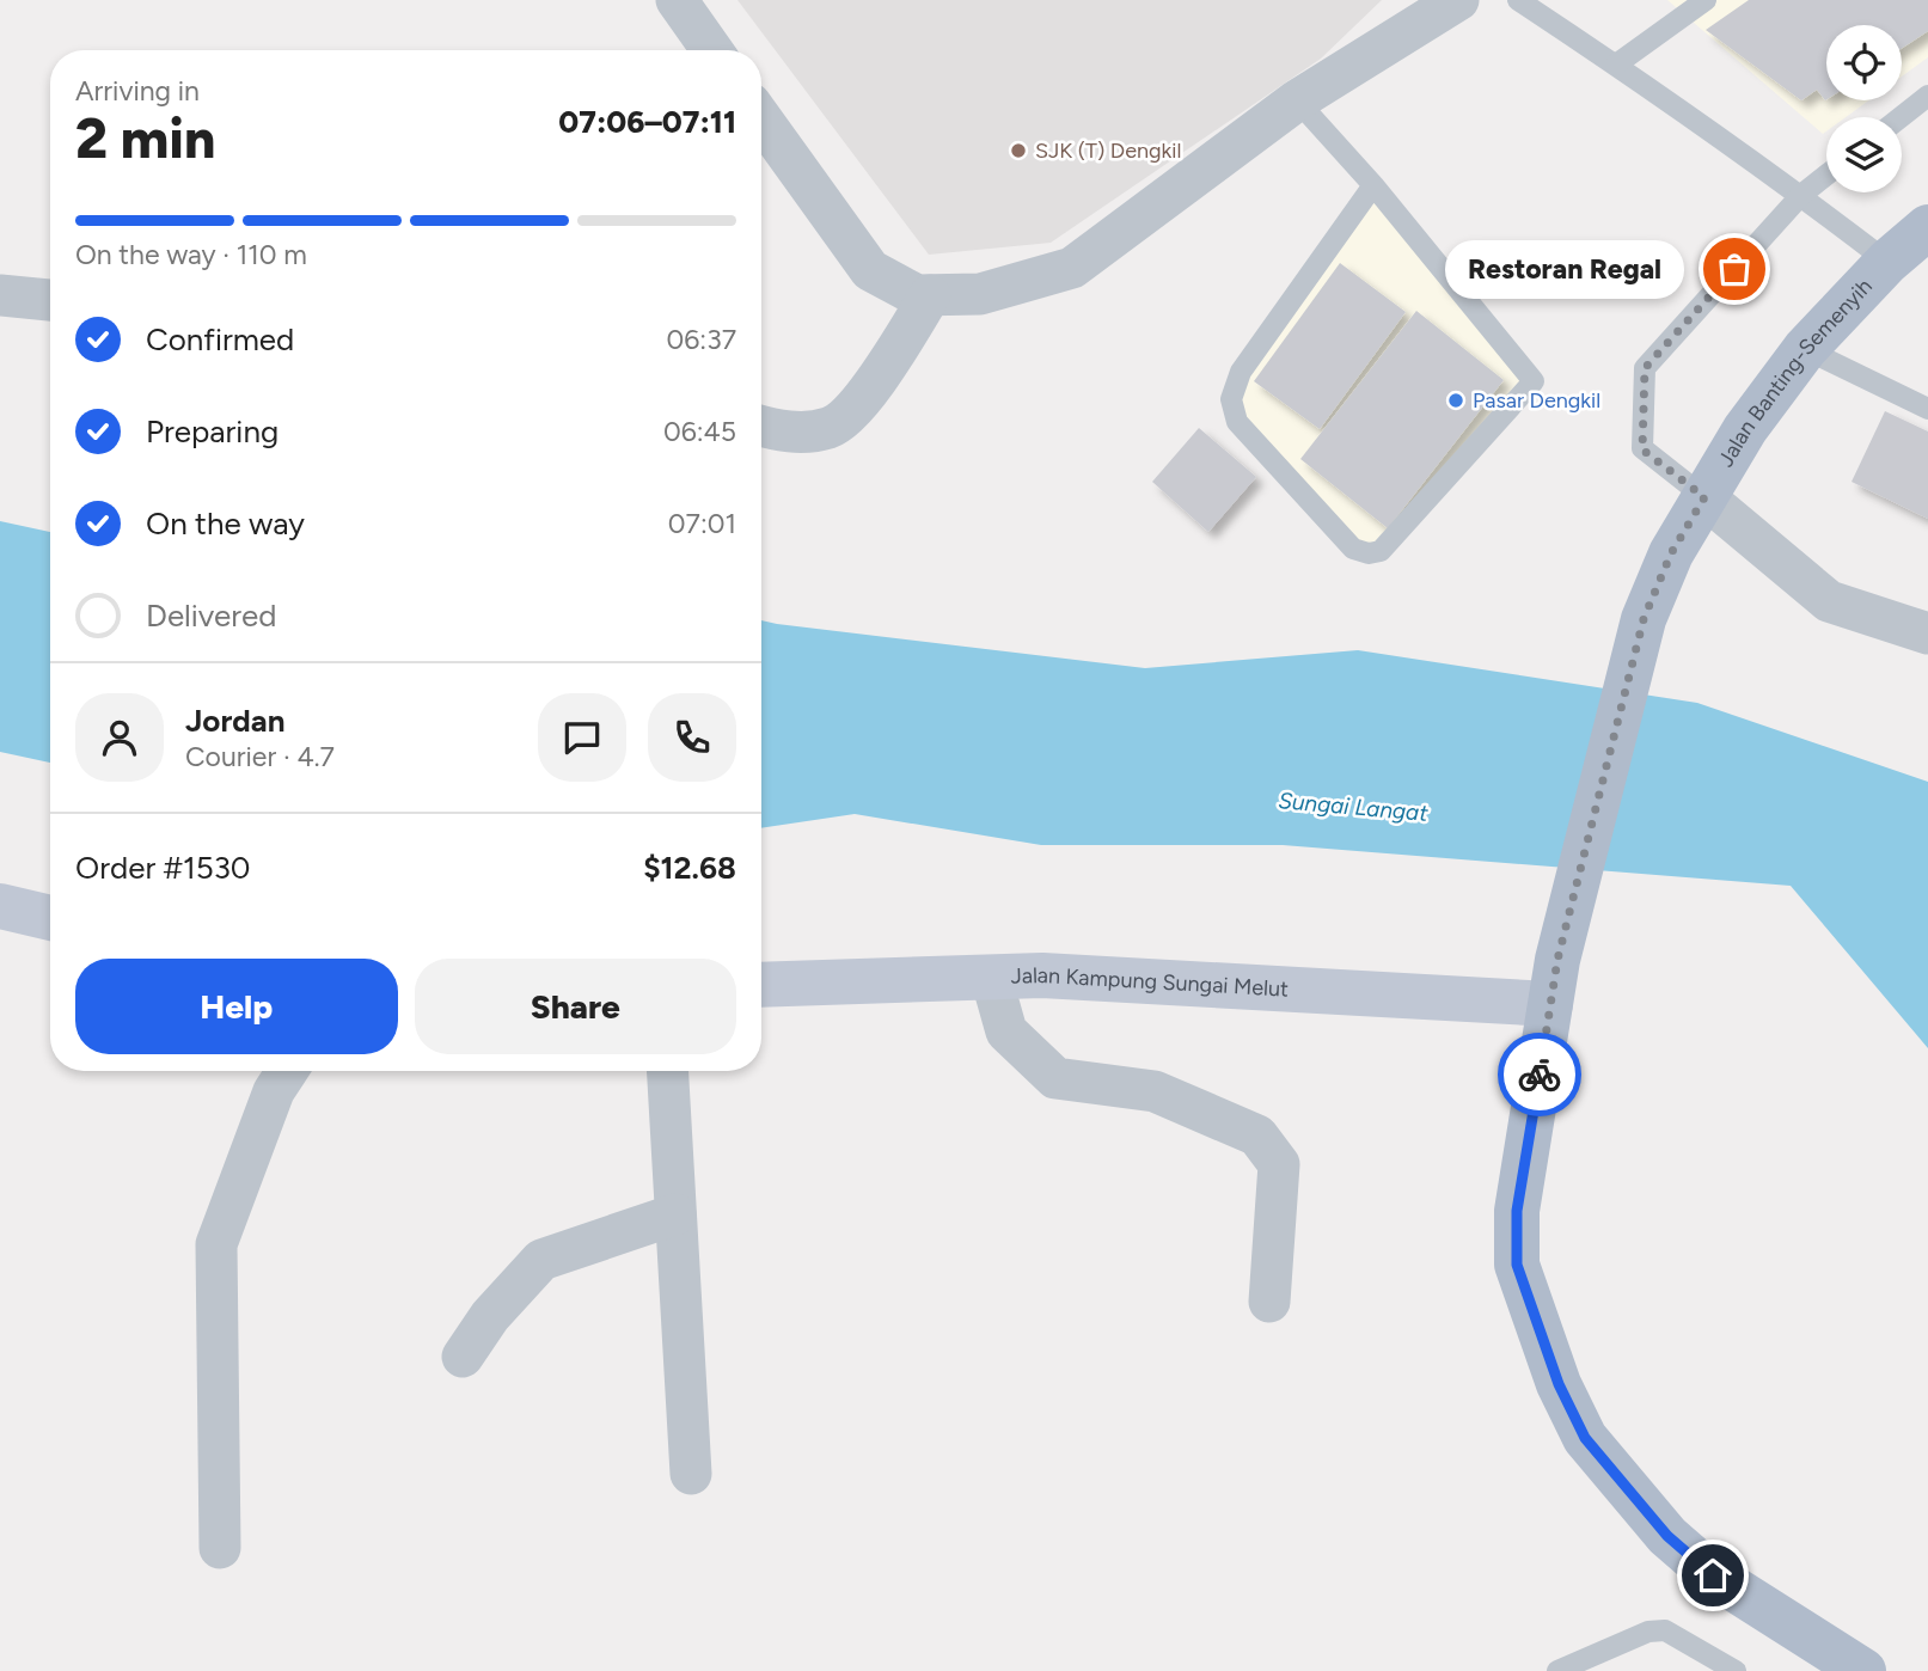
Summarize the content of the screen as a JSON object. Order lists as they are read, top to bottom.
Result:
{
  "streets": {
    "main road": ["Jalan Banting-Semenyih", "Jalan Kampung Sungai Melut"]
  },
  "crossings": [
    ["Jalan Banting-Semenyih", "Jalan Kampung Sungai Melut"]
  ],
  "water": ["Sungai Langat"],
  "places": ["SJK (T) Dengkil", "Restoran Regal", "Pasar Dengkil"],
  "page": {
    "heading": ["2 min", "Arriving in", "07:06–07:11"],
    "panel": [
      "Jordan",
      "Courier · 4.7",
      "Order #1530",
      "$12.68"
    ],
    "bar": "On the way · 110 m",
    "bubble": "Restoran Regal",
    "list": [
      ["Confirmed", "06:37"],
      ["Preparing", "06:45"],
      ["On the way", "07:01"],
      "Delivered"
    ],
    "buttons": ["Help", "Share"]
  }
}
